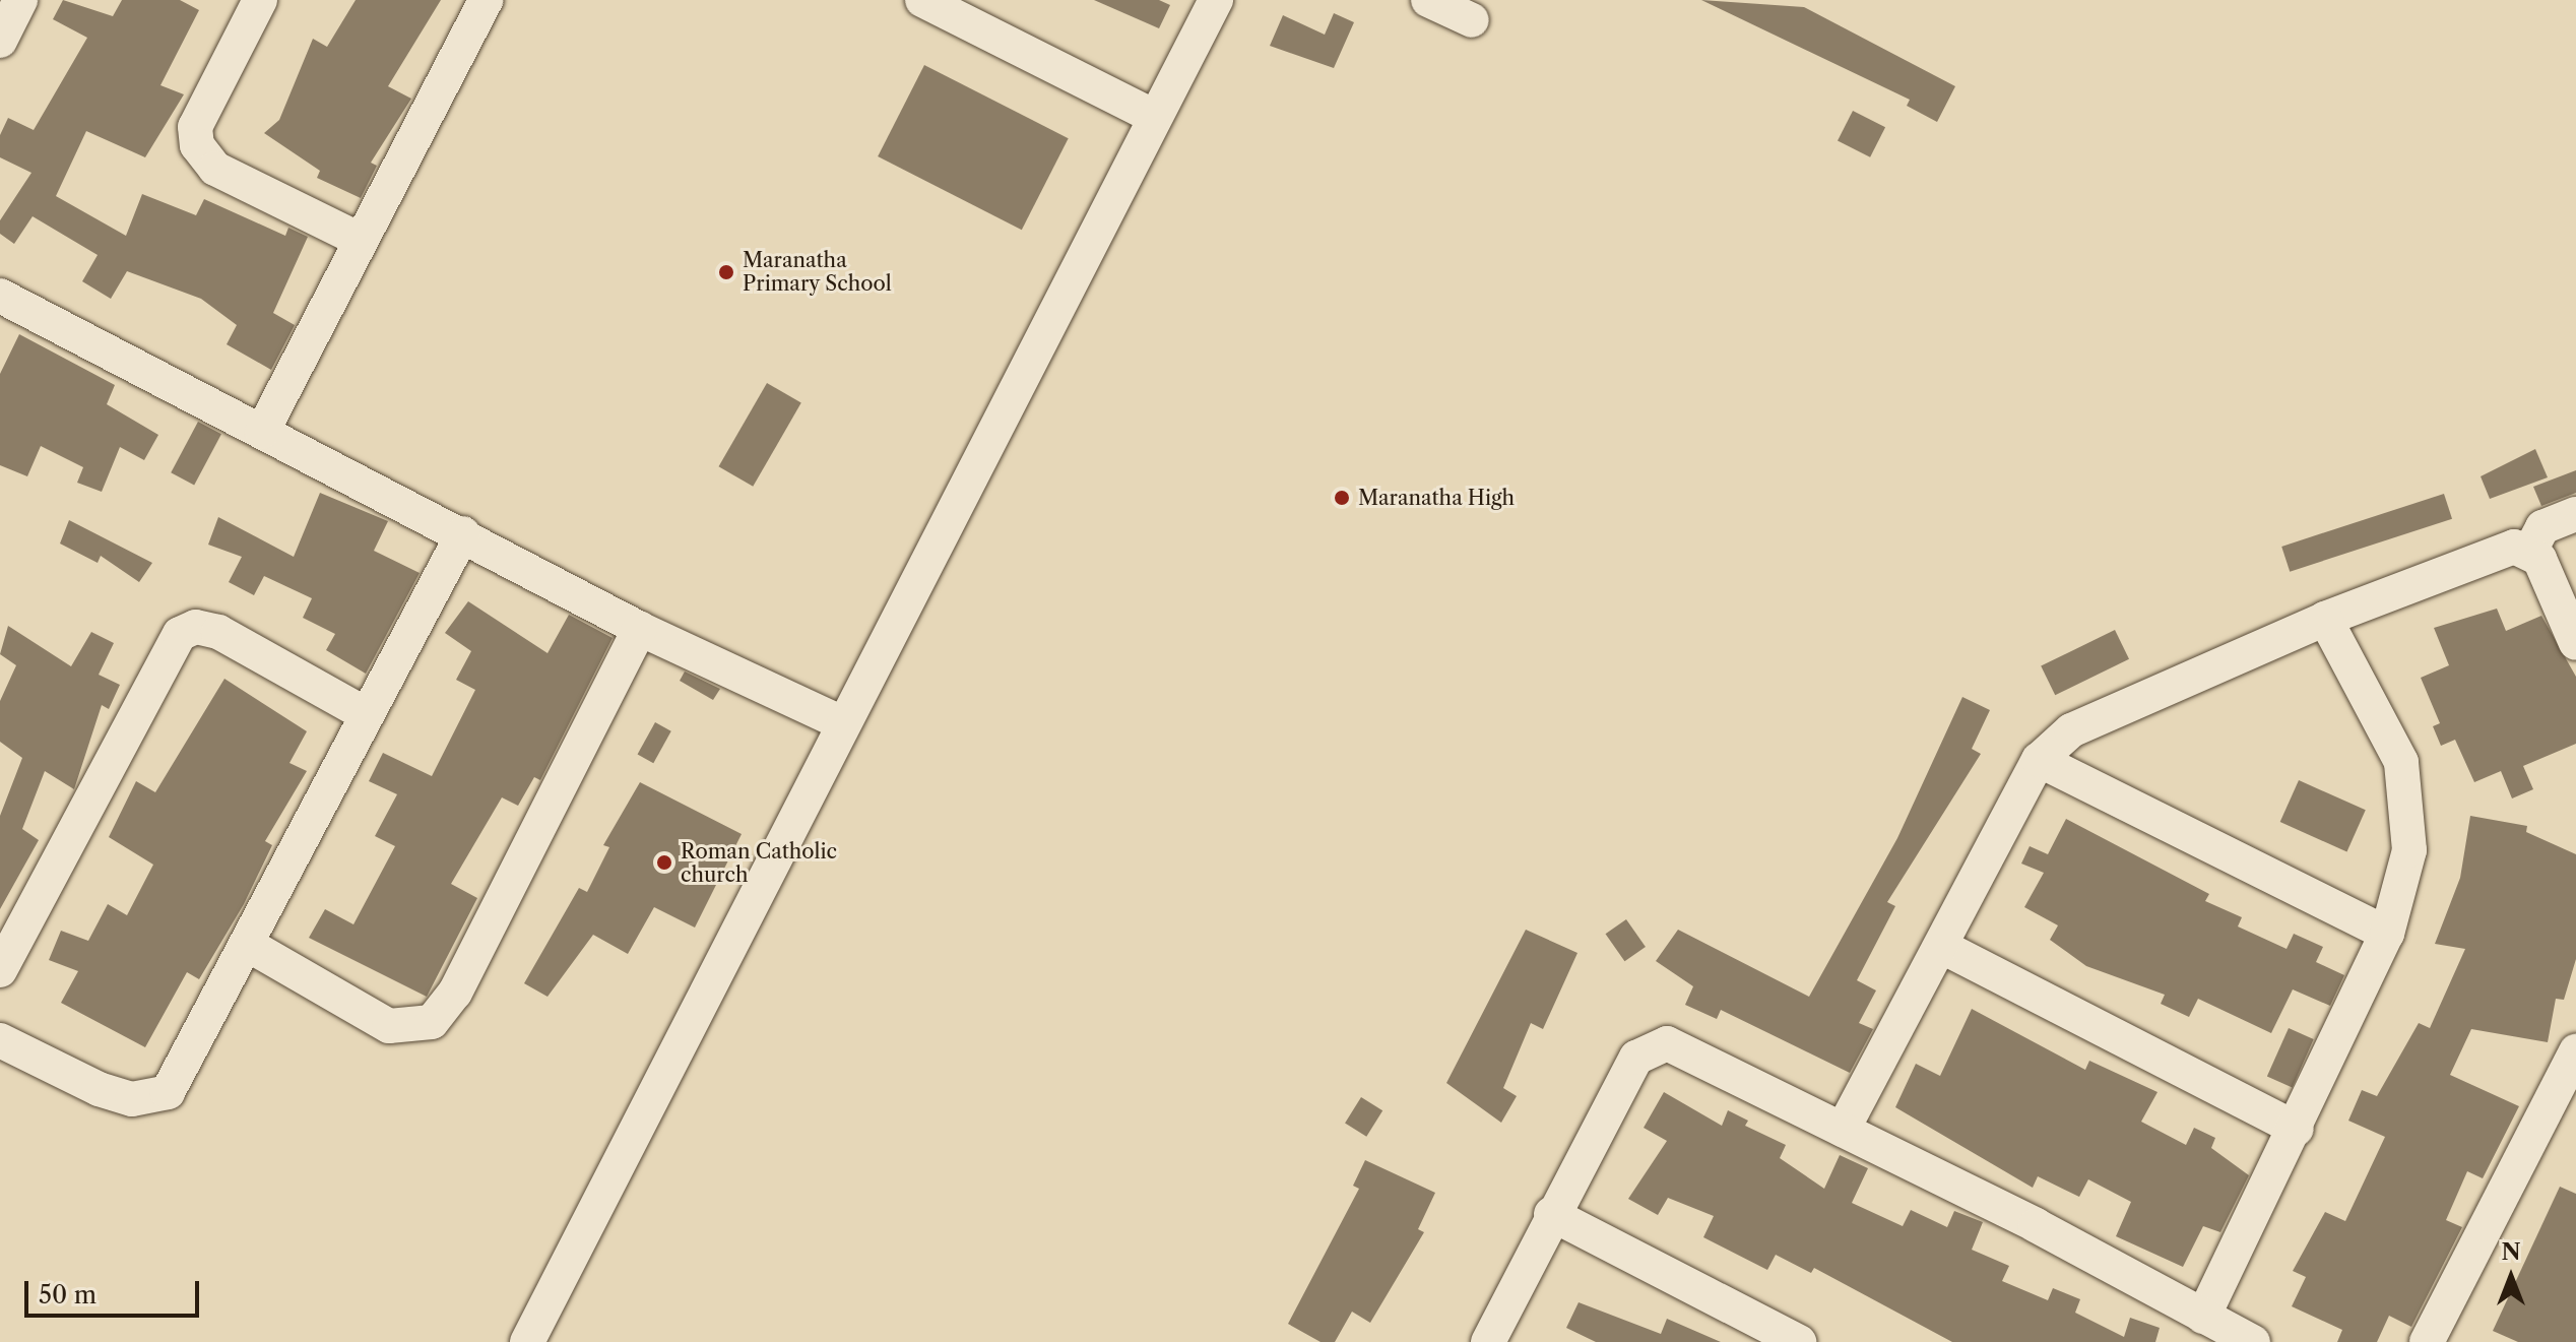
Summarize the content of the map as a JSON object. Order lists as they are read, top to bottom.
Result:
{
  "places": ["Maranatha Primary School", "Maranatha High", "Roman Catholic church"],
  "scale_bar": "50 m",
  "north": "top"
}
